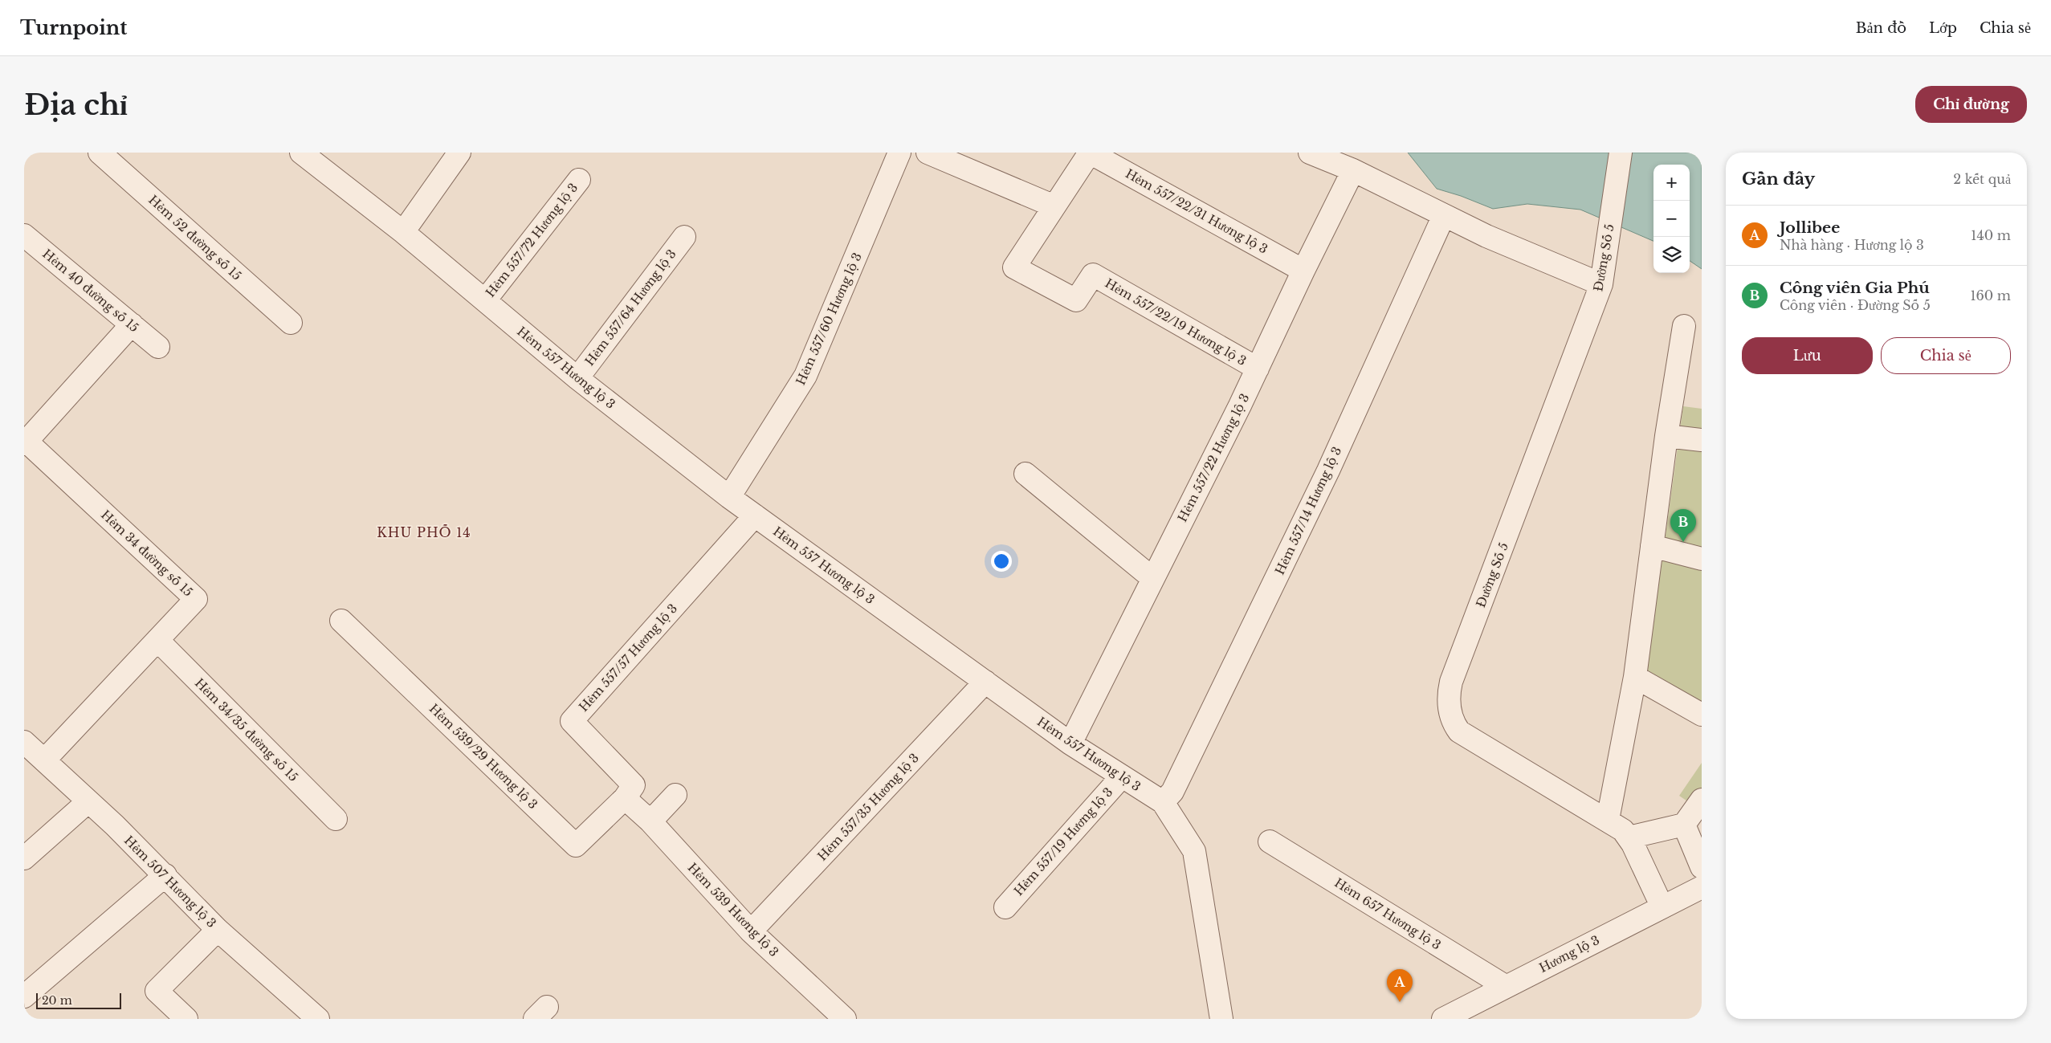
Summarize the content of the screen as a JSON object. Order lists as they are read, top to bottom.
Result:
{
  "streets": {
    "street": [
      "Hẻm 557/22/31 Hương lộ 3",
      "Hẻm 52 đường số 15",
      "Hẻm 557/72 Hương lộ 3",
      "Đường Số 5",
      "Hẻm 40 đường số 15",
      "Hẻm 557/64 Hương lộ 3",
      "Hẻm 557/60 Hương lộ 3",
      "Hẻm 557/22/19 Hương lộ 3",
      "Hẻm 557 Hương lộ 3",
      "Hẻm 557/22 Hương lộ 3",
      "Hẻm 557/14 Hương lộ 3",
      "Hẻm 34 đường số 15",
      "Hẻm 557/57 Hương lộ 3",
      "Hẻm 34/35 đường số 15",
      "Hẻm 539/29 Hương lộ 3",
      "Hẻm 557/35 Hương lộ 3",
      "Hẻm 557/19 Hương lộ 3",
      "Hẻm 507 Hương lộ 3",
      "Hẻm 539 Hương lộ 3",
      "Hẻm 657 Hương lộ 3",
      "Hương lộ 3"
    ]
  },
  "crossings": [
    ["Hẻm 557/22/31 Hương lộ 3", "Hẻm 557/22 Hương lộ 3"],
    ["Hẻm 557/72 Hương lộ 3", "Hẻm 557 Hương lộ 3"],
    ["Đường Số 5", "Hương lộ 3"],
    ["Hẻm 557/64 Hương lộ 3", "Hẻm 557 Hương lộ 3"],
    ["Hẻm 557/60 Hương lộ 3", "Hẻm 557 Hương lộ 3"],
    ["Hẻm 557/22/19 Hương lộ 3", "Hẻm 557/22 Hương lộ 3"],
    ["Hẻm 557 Hương lộ 3", "Hẻm 557/22 Hương lộ 3"],
    ["Hẻm 557 Hương lộ 3", "Hẻm 557/14 Hương lộ 3"],
    ["Hẻm 557 Hương lộ 3", "Hẻm 557/57 Hương lộ 3"],
    ["Hẻm 557 Hương lộ 3", "Hẻm 557/35 Hương lộ 3"],
    ["Hẻm 557 Hương lộ 3", "Hẻm 557/19 Hương lộ 3"],
    ["Hẻm 34 đường số 15", "Hẻm 34/35 đường số 15"],
    ["Hẻm 34 đường số 15", "Hẻm 507 Hương lộ 3"],
    ["Hẻm 557/57 Hương lộ 3", "Hẻm 539/29 Hương lộ 3"],
    ["Hẻm 557/57 Hương lộ 3", "Hẻm 539 Hương lộ 3"],
    ["Hẻm 539/29 Hương lộ 3", "Hẻm 539 Hương lộ 3"],
    ["Hẻm 557/35 Hương lộ 3", "Hẻm 539 Hương lộ 3"],
    ["Hẻm 657 Hương lộ 3", "Hương lộ 3"]
  ],
  "districts": ["KHU PHỐ 14"],
  "scale_bar": "20 m",
  "page": {
    "header": "Turnpoint",
    "nav": ["Bản đồ", "Lớp", "Chia sẻ"],
    "buttons": [
      "Chỉ đường",
      ["Lưu", "Chia sẻ"]
    ],
    "title": "Địa chỉ",
    "heading": ["Gần đây", "2 kết quả"],
    "map_buttons": ["+", "−"],
    "list": [
      {
        "mark": "A",
        "name": "Jollibee",
        "note": "Nhà hàng · Hương lộ 3",
        "value": "140 m"
      },
      {
        "mark": "B",
        "name": "Công viên Gia Phú",
        "note": "Công viên · Đường Số 5",
        "value": "160 m"
      }
    ],
    "pins": ["B", "A"],
    "scale": "20 m"
  }
}
